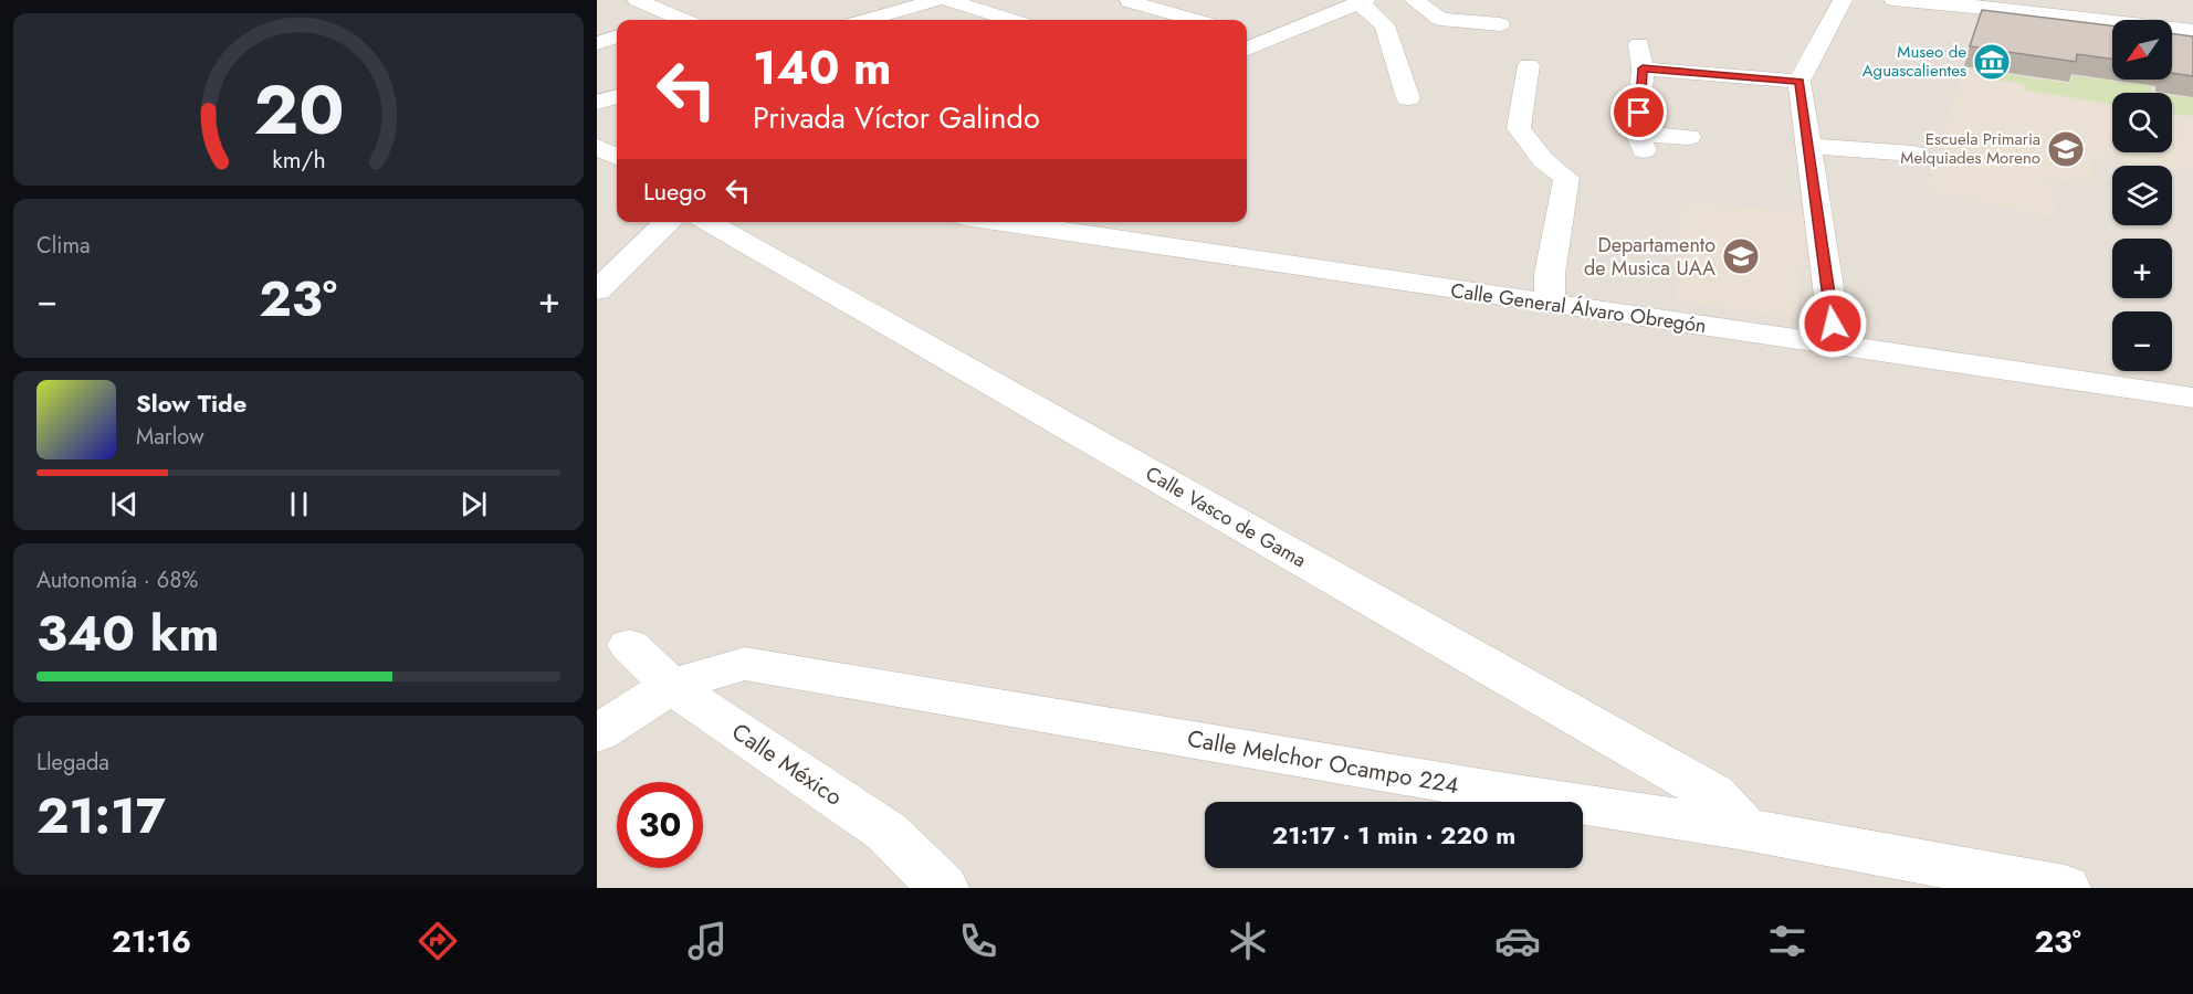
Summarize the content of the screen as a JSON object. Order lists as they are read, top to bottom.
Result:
{
  "streets": {
    "street": [
      "Calle General Álvaro Obregón",
      "Calle Vasco de Gama",
      "Calle Melchor Ocampo 224",
      "Calle México"
    ]
  },
  "crossings": [
    ["Calle Vasco de Gama", "Calle Melchor Ocampo 224"],
    ["Calle Melchor Ocampo 224", "Calle México"]
  ],
  "places": {
    "museum": ["Museo de Aguascalientes"],
    "school or university": ["Escuela Primaria Melquiades Moreno", "Departamento de Musica UAA"]
  },
  "north": "bottom left",
  "page": {
    "map_buttons": ["+", "−"],
    "turn": ["140 m", "Privada Víctor Galindo"],
    "then": "Luego",
    "tile": [
      "Clima",
      ["Autonomía · 68%", "340 km"],
      ["Llegada", "21:17"]
    ],
    "heat": ["−", "23°", "+"],
    "song": ["Slow Tide", "Marlow"],
    "limit": "30",
    "trip": "21:17 · 1 min · 220 m",
    "tabs": ["21:16", "23°"],
    "gauge": ["20", "km/h"]
  }
}
